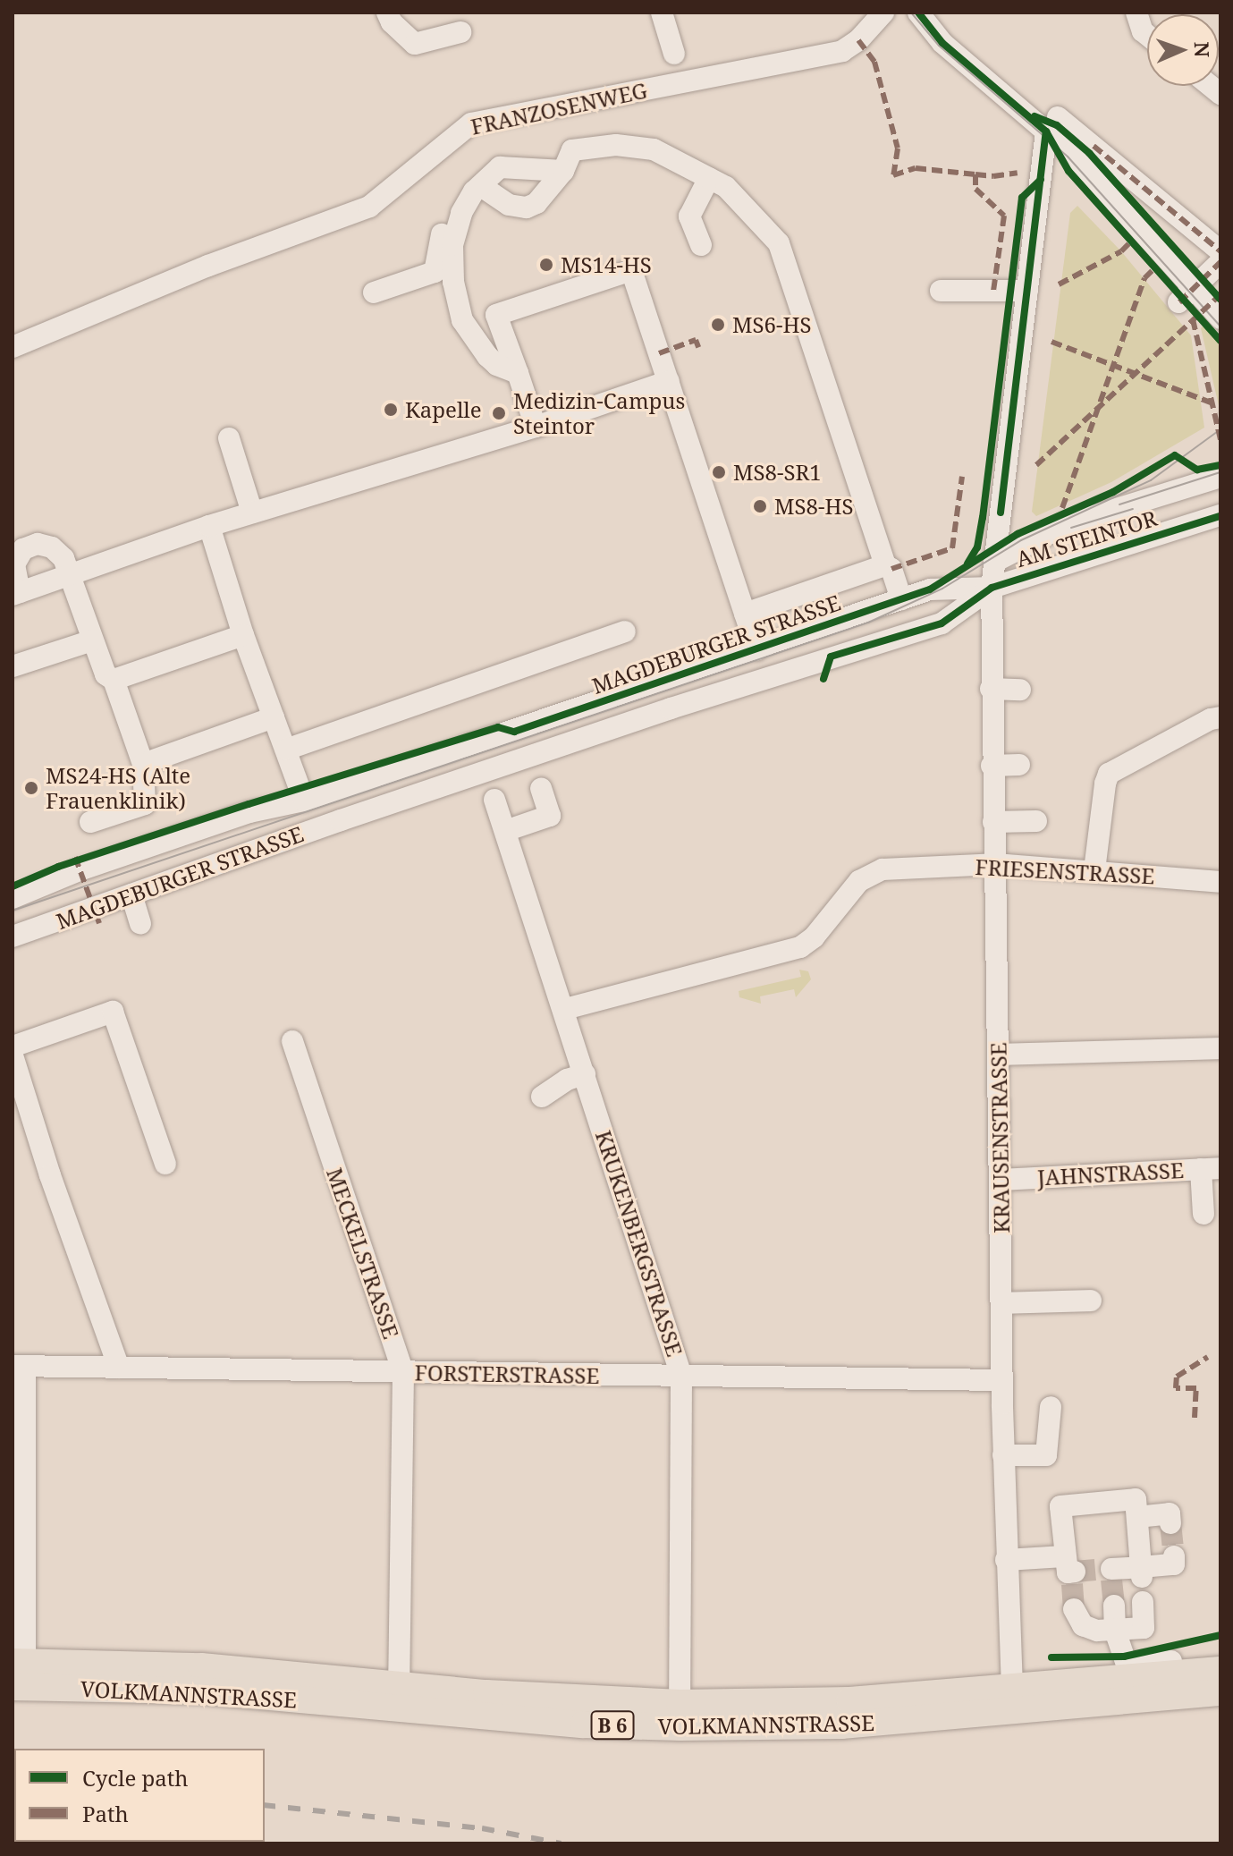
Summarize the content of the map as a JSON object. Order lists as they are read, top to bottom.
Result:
{
  "streets": {
    "main road": ["VOLKMANNSTRASSE", "B 6"],
    "street": [
      "FRANZOSENWEG",
      "AM STEINTOR",
      "MAGDEBURGER STRASSE",
      "FRIESENSTRASSE",
      "KRAUSENSTRASSE",
      "JAHNSTRASSE",
      "KRUKENBERGSTRASSE",
      "MECKELSTRASSE",
      "FORSTERSTRASSE"
    ]
  },
  "crossings": [
    ["AM STEINTOR", "MAGDEBURGER STRASSE"],
    ["AM STEINTOR", "KRAUSENSTRASSE"],
    ["MAGDEBURGER STRASSE", "KRAUSENSTRASSE"],
    ["FRIESENSTRASSE", "KRAUSENSTRASSE"],
    ["FRIESENSTRASSE", "KRUKENBERGSTRASSE"],
    ["KRAUSENSTRASSE", "JAHNSTRASSE"],
    ["KRAUSENSTRASSE", "FORSTERSTRASSE"],
    ["KRAUSENSTRASSE", "VOLKMANNSTRASSE"],
    ["KRUKENBERGSTRASSE", "FORSTERSTRASSE"],
    ["KRUKENBERGSTRASSE", "VOLKMANNSTRASSE"],
    ["MECKELSTRASSE", "FORSTERSTRASSE"],
    ["MECKELSTRASSE", "VOLKMANNSTRASSE"]
  ],
  "places": [
    "MS14-HS",
    "MS6-HS",
    "Kapelle",
    "Medizin-Campus Steintor",
    "MS8-SR1",
    "MS8-HS",
    "MS24-HS (Alte Frauenklinik)"
  ],
  "legend": ["Cycle path", "Path"],
  "north": "right"
}
